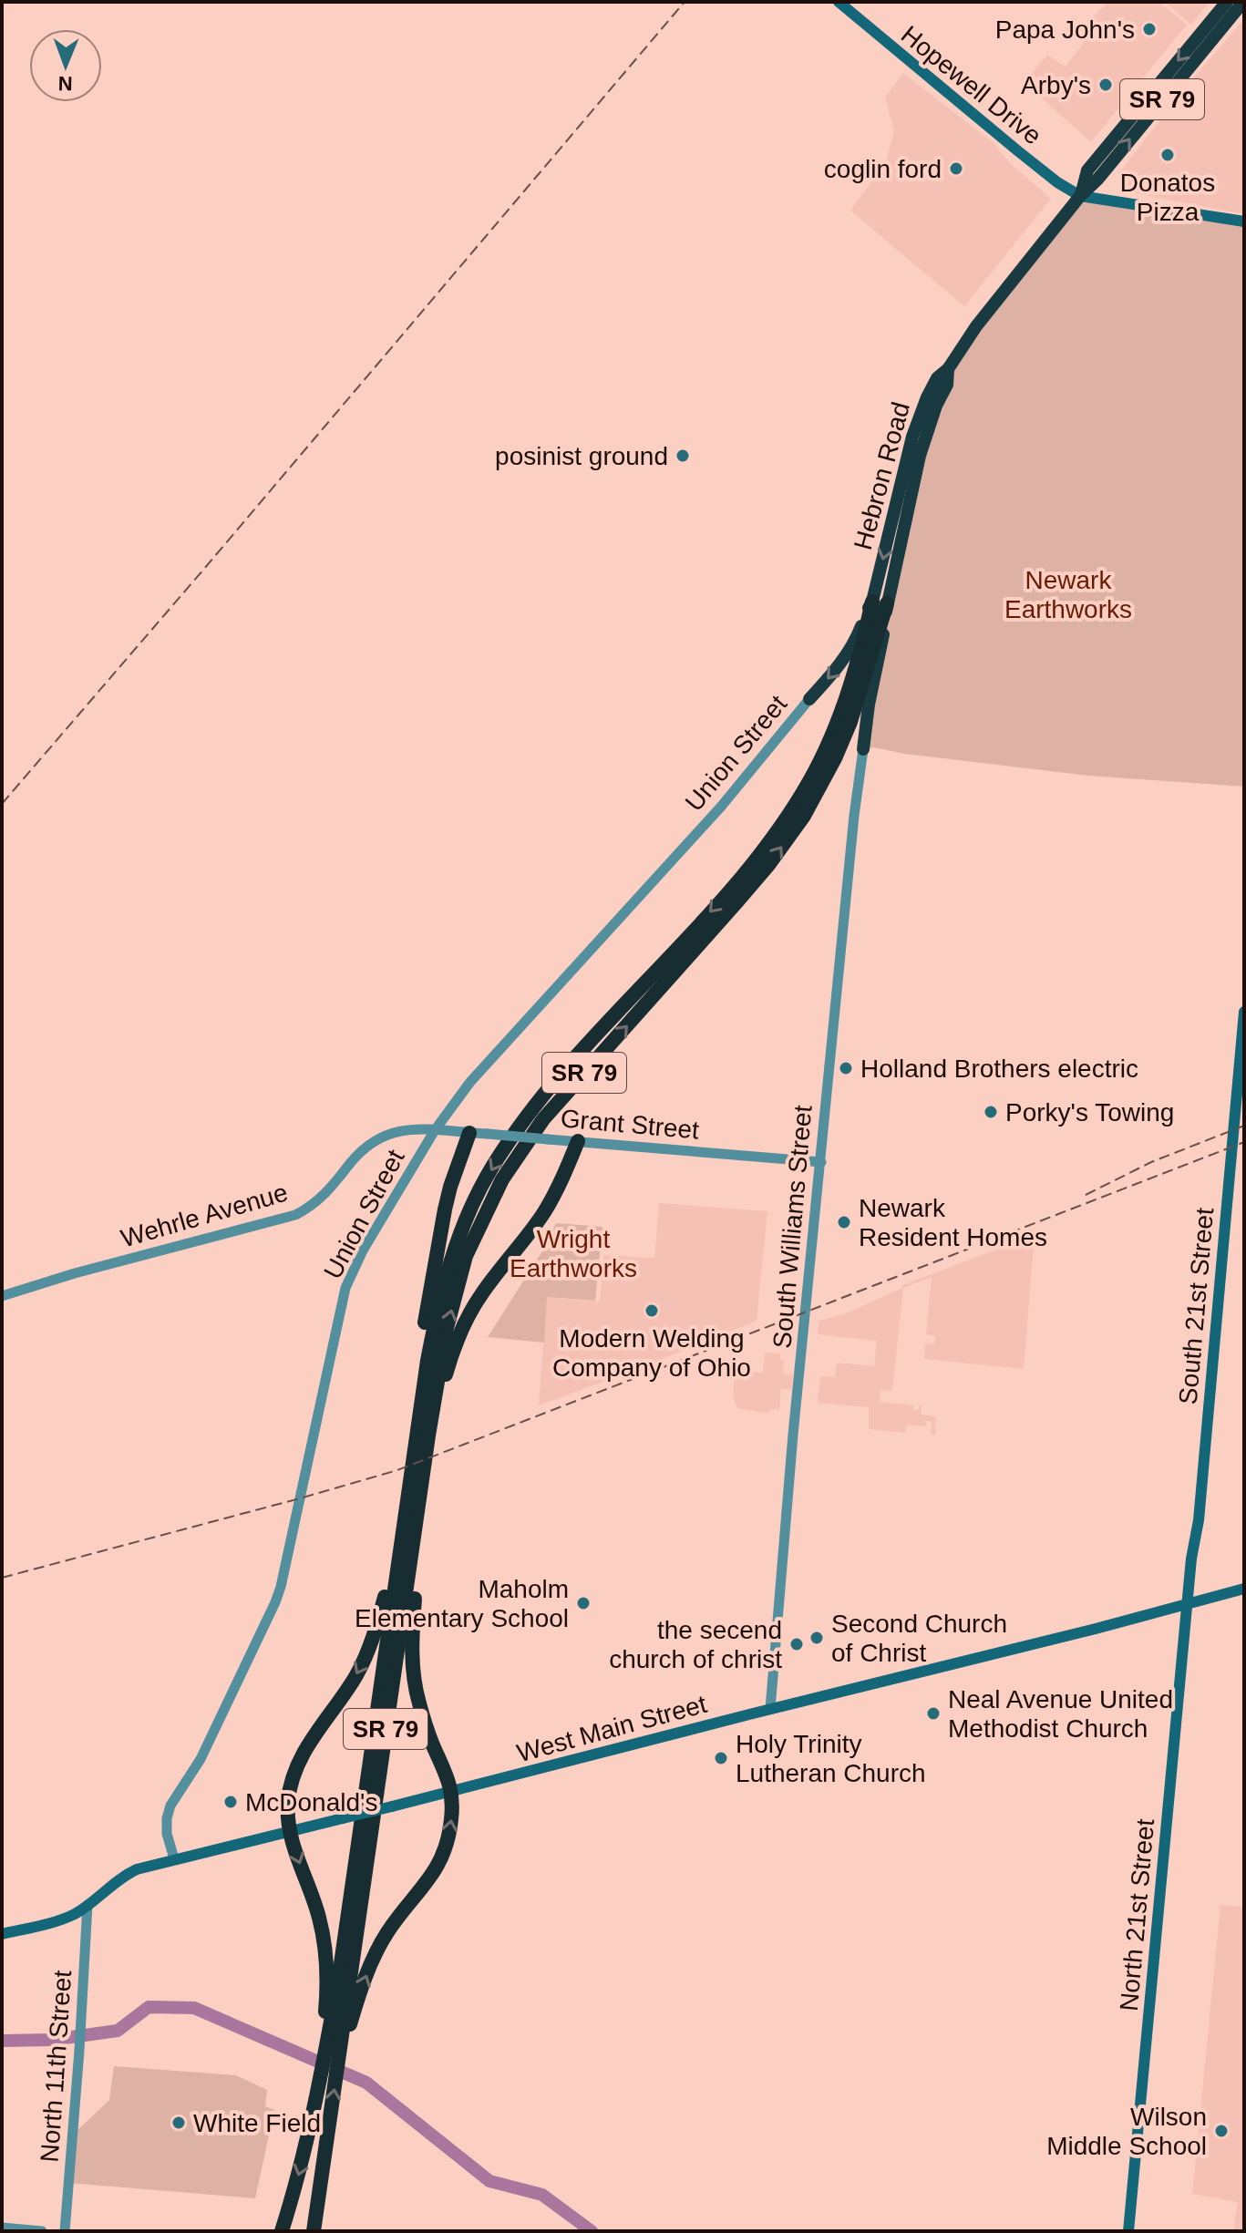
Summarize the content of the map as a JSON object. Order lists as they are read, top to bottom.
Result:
{
  "streets": {
    "highway": ["SR 79", "Hebron Road"],
    "main road": [
      "Hopewell Drive",
      "South 21st Street",
      "West Main Street",
      "North 21st Street"
    ],
    "street": [
      "Union Street",
      "Grant Street",
      "Wehrle Avenue",
      "South Williams Street",
      "North 11th Street"
    ]
  },
  "crossings": [
    ["Hopewell Drive", "Hebron Road"],
    ["SR 79", "Hebron Road"],
    ["Union Street", "Grant Street"],
    ["Union Street", "Wehrle Avenue"],
    ["Union Street", "West Main Street"],
    ["Grant Street", "Wehrle Avenue"],
    ["Grant Street", "South Williams Street"],
    ["South Williams Street", "West Main Street"],
    ["South 21st Street", "West Main Street"],
    ["South 21st Street", "North 21st Street"],
    ["West Main Street", "North 21st Street"],
    ["West Main Street", "North 11th Street"]
  ],
  "parks": ["Newark Earthworks", "Wright Earthworks"],
  "places": [
    "Papa John's",
    "Arby's",
    "Donatos Pizza",
    "coglin ford",
    "posinist ground",
    "Holland Brothers electric",
    "Porky's Towing",
    "Newark Resident Homes",
    "Modern Welding Company of Ohio",
    "Maholm Elementary School",
    "Second Church of Christ",
    "the secend church of christ",
    "Neal Avenue United Methodist Church",
    "Holy Trinity Lutheran Church",
    "McDonald's",
    "White Field",
    "Wilson Middle School"
  ],
  "north": "bottom"
}
